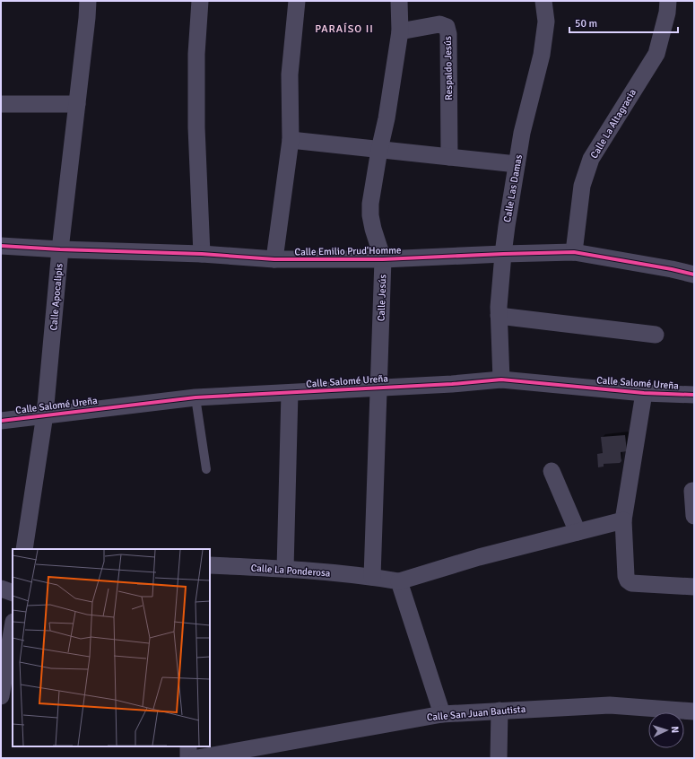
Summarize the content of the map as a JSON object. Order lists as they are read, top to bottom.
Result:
{
  "streets": {
    "street": [
      "Respaldo Jesús",
      "Calle La Altagracia",
      "Calle Las Damas",
      "Calle Emilio Prud'Homme",
      "Calle Apocalipis",
      "Calle Jesús",
      "Calle Salomé Ureña",
      "Calle La Ponderosa",
      "Calle San Juan Bautista"
    ]
  },
  "crossings": [
    ["Respaldo Jesús", "Calle Jesús"],
    ["Calle La Altagracia", "Calle Emilio Prud'Homme"],
    ["Calle Las Damas", "Calle Emilio Prud'Homme"],
    ["Calle Las Damas", "Calle Salomé Ureña"],
    ["Calle Emilio Prud'Homme", "Calle Apocalipis"],
    ["Calle Emilio Prud'Homme", "Calle Jesús"],
    ["Calle Apocalipis", "Calle Salomé Ureña"],
    ["Calle Jesús", "Calle Salomé Ureña"],
    ["Calle Jesús", "Calle La Ponderosa"]
  ],
  "districts": ["PARAÍSO II"],
  "scale_bar": "50 m",
  "north": "right"
}
